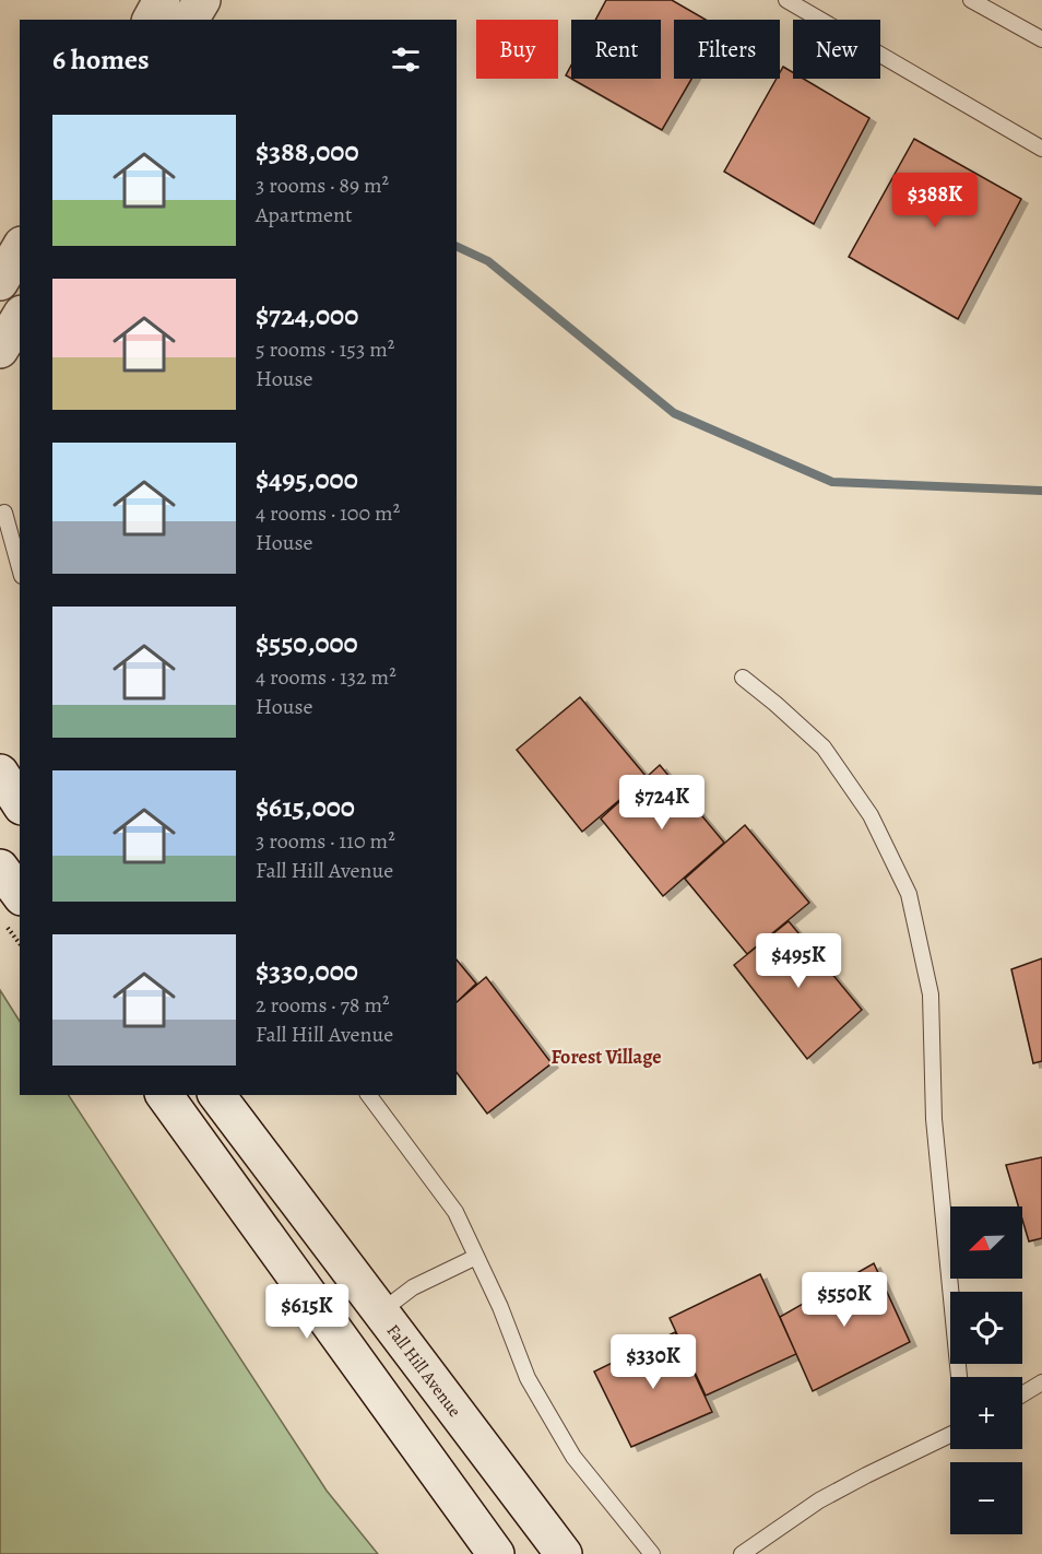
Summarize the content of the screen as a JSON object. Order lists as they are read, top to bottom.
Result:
{
  "streets": {
    "main road": ["Fall Hill Avenue"]
  },
  "districts": ["Forest Village"],
  "north": "bottom left",
  "page": {
    "chip": [
      "Buy",
      "Rent",
      "Filters",
      "New"
    ],
    "heading": "6 homes",
    "list": [
      {
        "name": "$388,000",
        "note": "3 rooms · 89 m² · Apartment"
      },
      {
        "name": "$724,000",
        "note": "5 rooms · 153 m² · House"
      },
      {
        "name": "$495,000",
        "note": "4 rooms · 100 m² · House"
      },
      {
        "name": "$550,000",
        "note": "4 rooms · 132 m² · House"
      },
      {
        "name": "$615,000",
        "note": "3 rooms · 110 m² · Fall Hill Avenue"
      },
      {
        "name": "$330,000",
        "note": "2 rooms · 78 m² · Fall Hill Avenue"
      }
    ],
    "price": [
      "$388K",
      "$724K",
      "$495K",
      "$550K",
      "$615K",
      "$330K"
    ],
    "map_buttons": ["+", "−"]
  }
}
